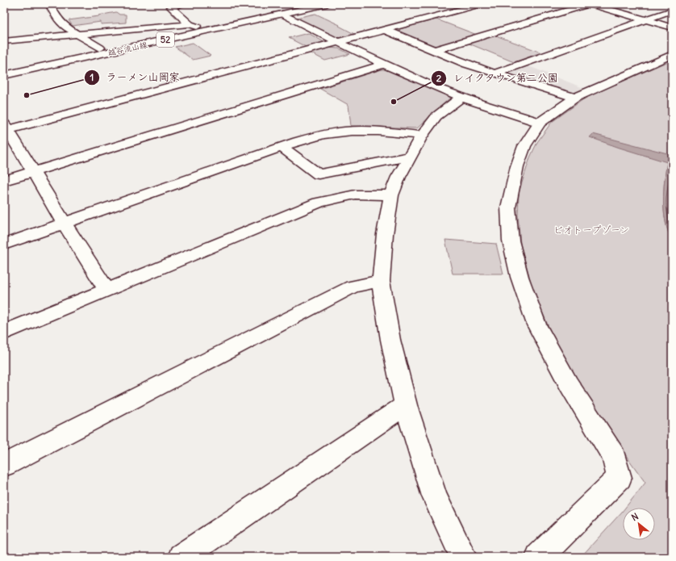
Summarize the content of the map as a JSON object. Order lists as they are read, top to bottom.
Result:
{
  "streets": {
    "street": ["52", "越谷流山線"]
  },
  "parks": ["ビオトープゾーン"],
  "places": ["ラーメン山岡家", "レイクタウン第二公園"],
  "north": "top left"
}
